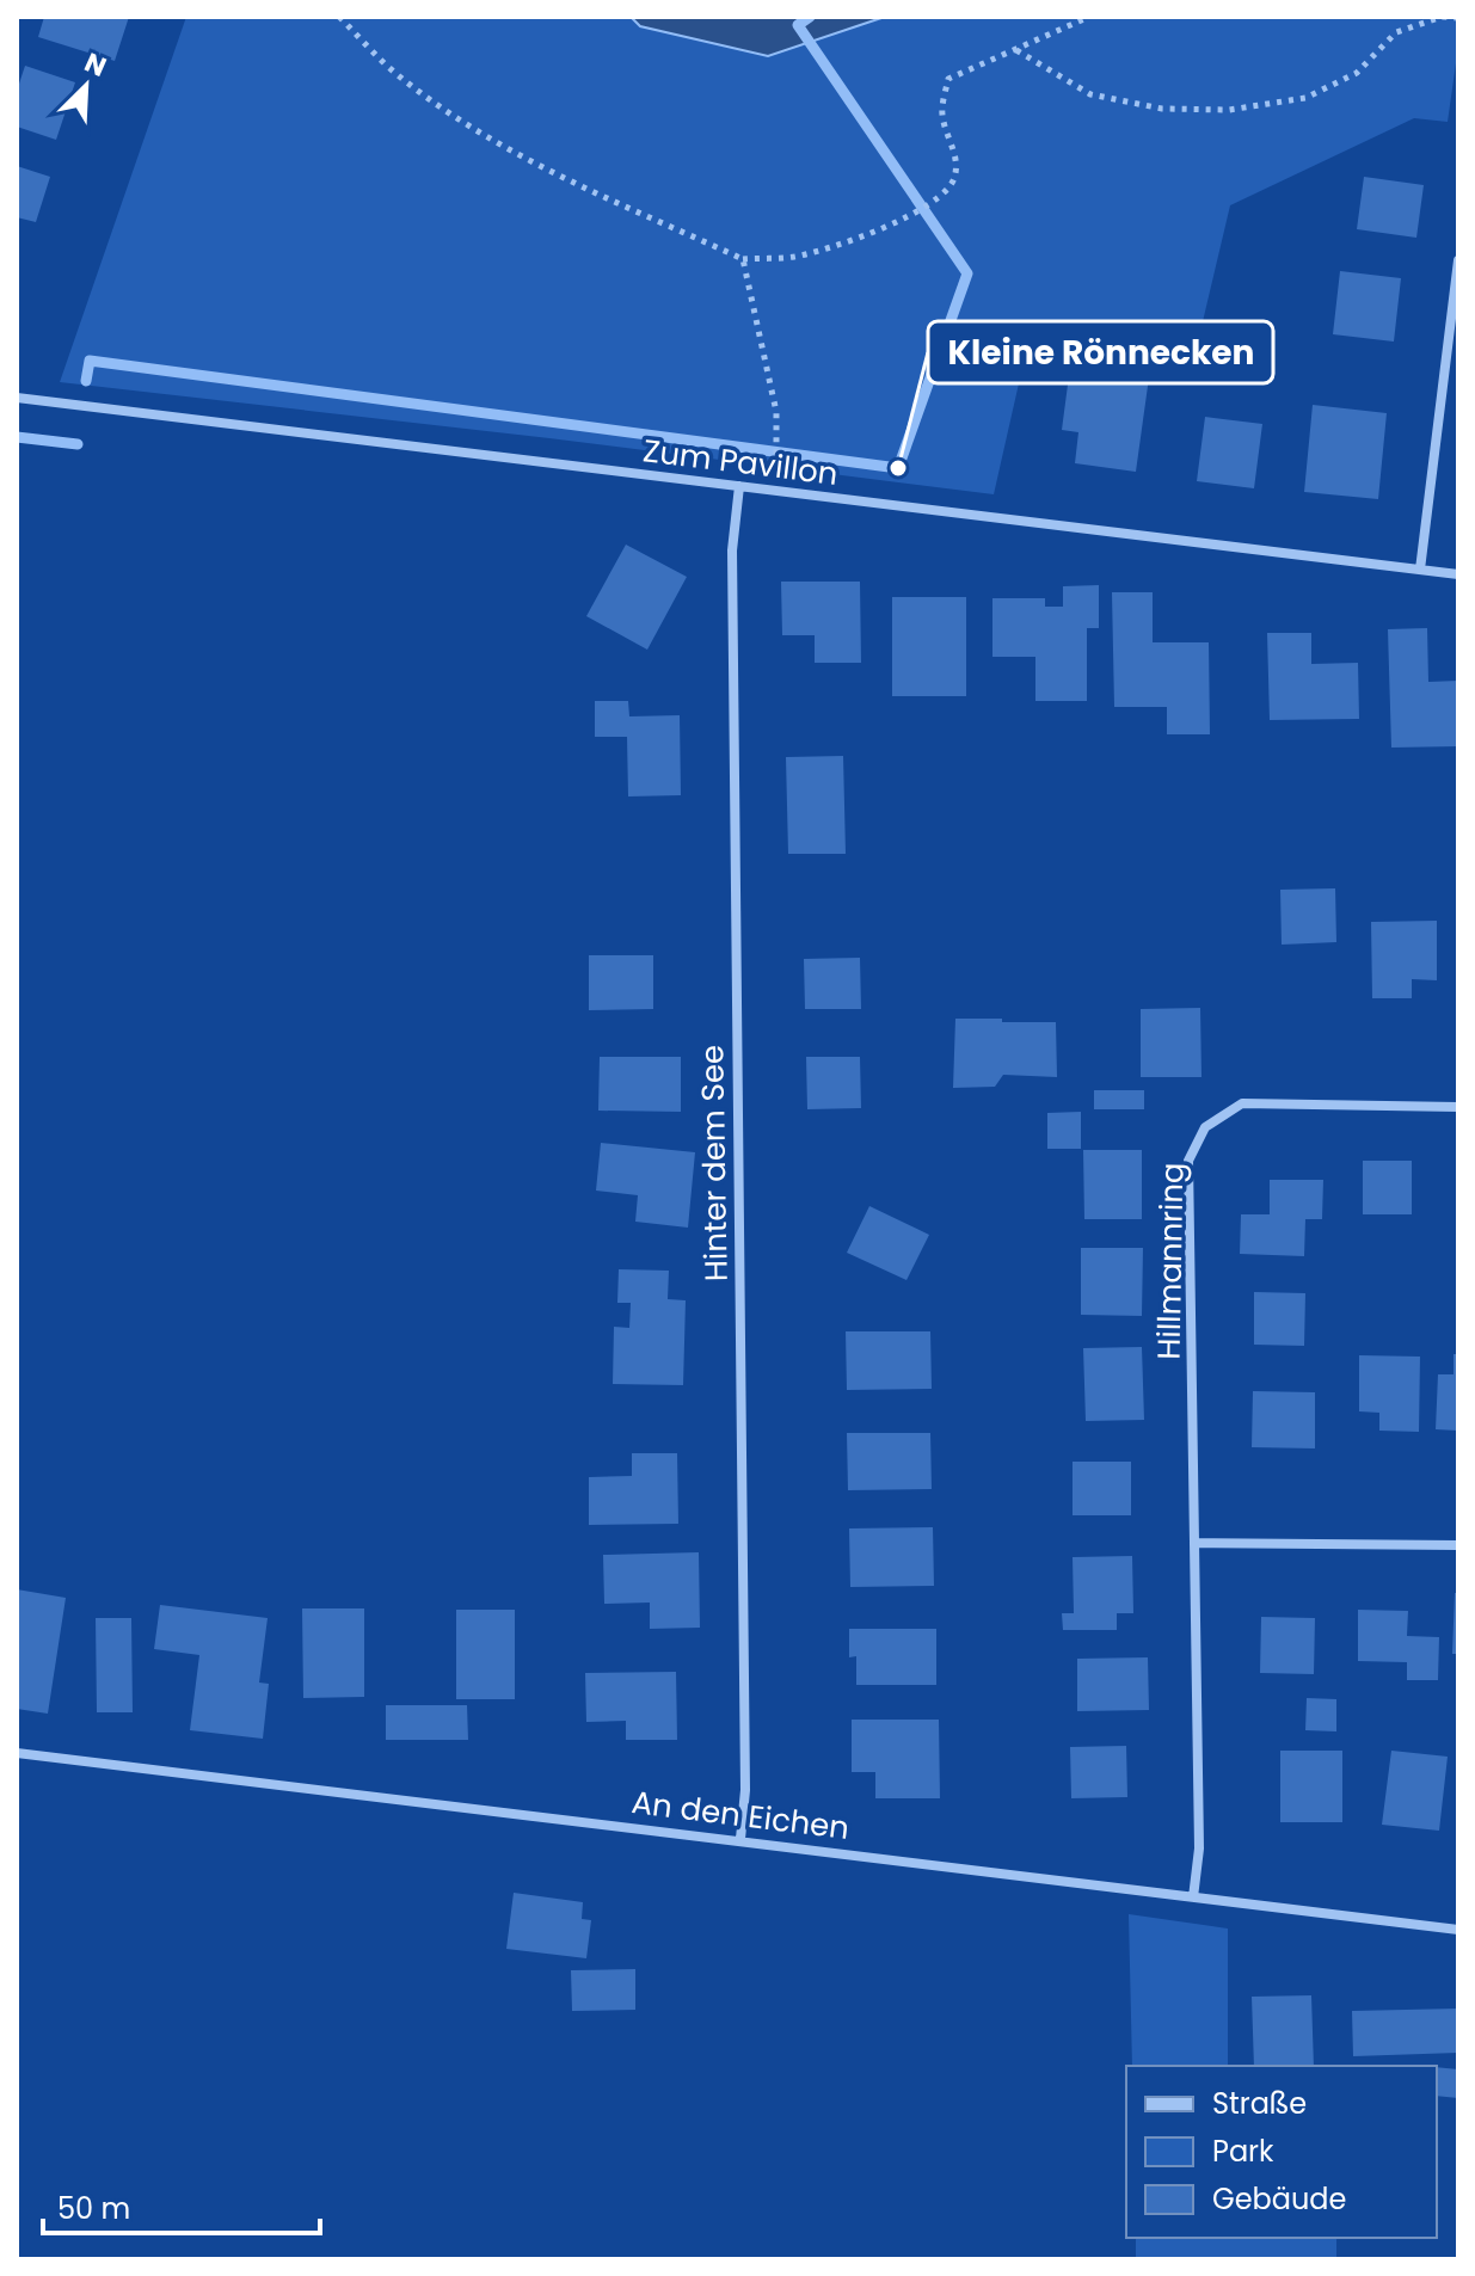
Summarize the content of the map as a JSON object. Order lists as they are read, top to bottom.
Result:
{
  "streets": {
    "street": [
      "Zum Pavillon",
      "Hinter dem See",
      "Hillmannring",
      "An den Eichen"
    ]
  },
  "crossings": [
    ["Zum Pavillon", "Hinter dem See"],
    ["Hinter dem See", "An den Eichen"],
    ["Hillmannring", "An den Eichen"]
  ],
  "places": ["Kleine Rönnecken"],
  "legend": ["Straße", "Park", "Gebäude"],
  "scale_bar": "50 m",
  "north": "top right"
}
